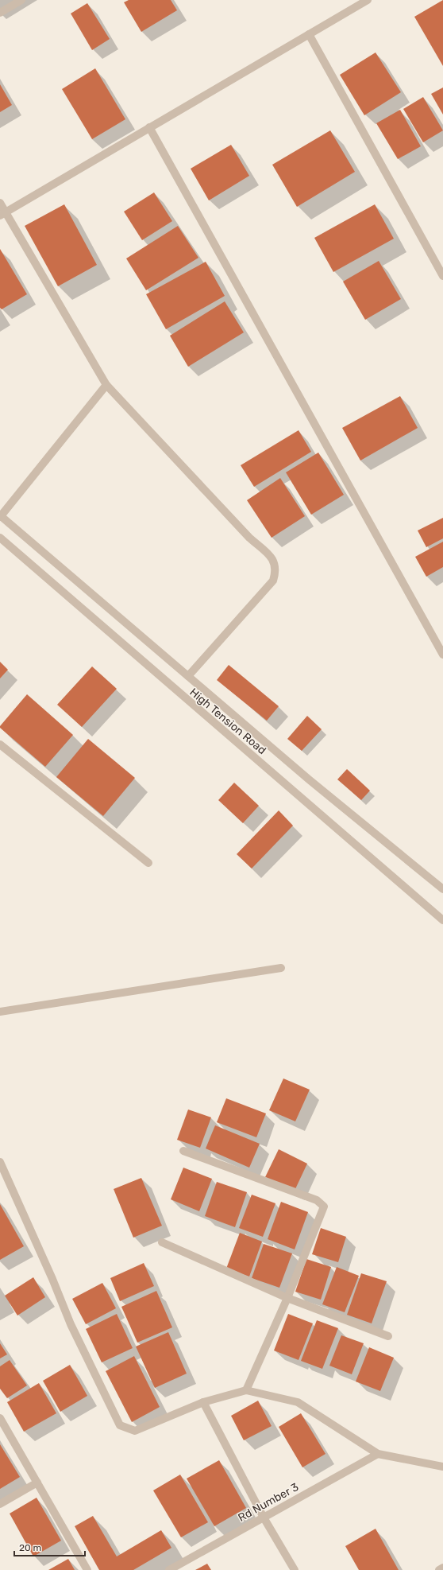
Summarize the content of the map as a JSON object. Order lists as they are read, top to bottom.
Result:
{
  "streets": {
    "street": ["High Tension Road", "Rd Number 3"]
  },
  "scale_bar": "20 m"
}
